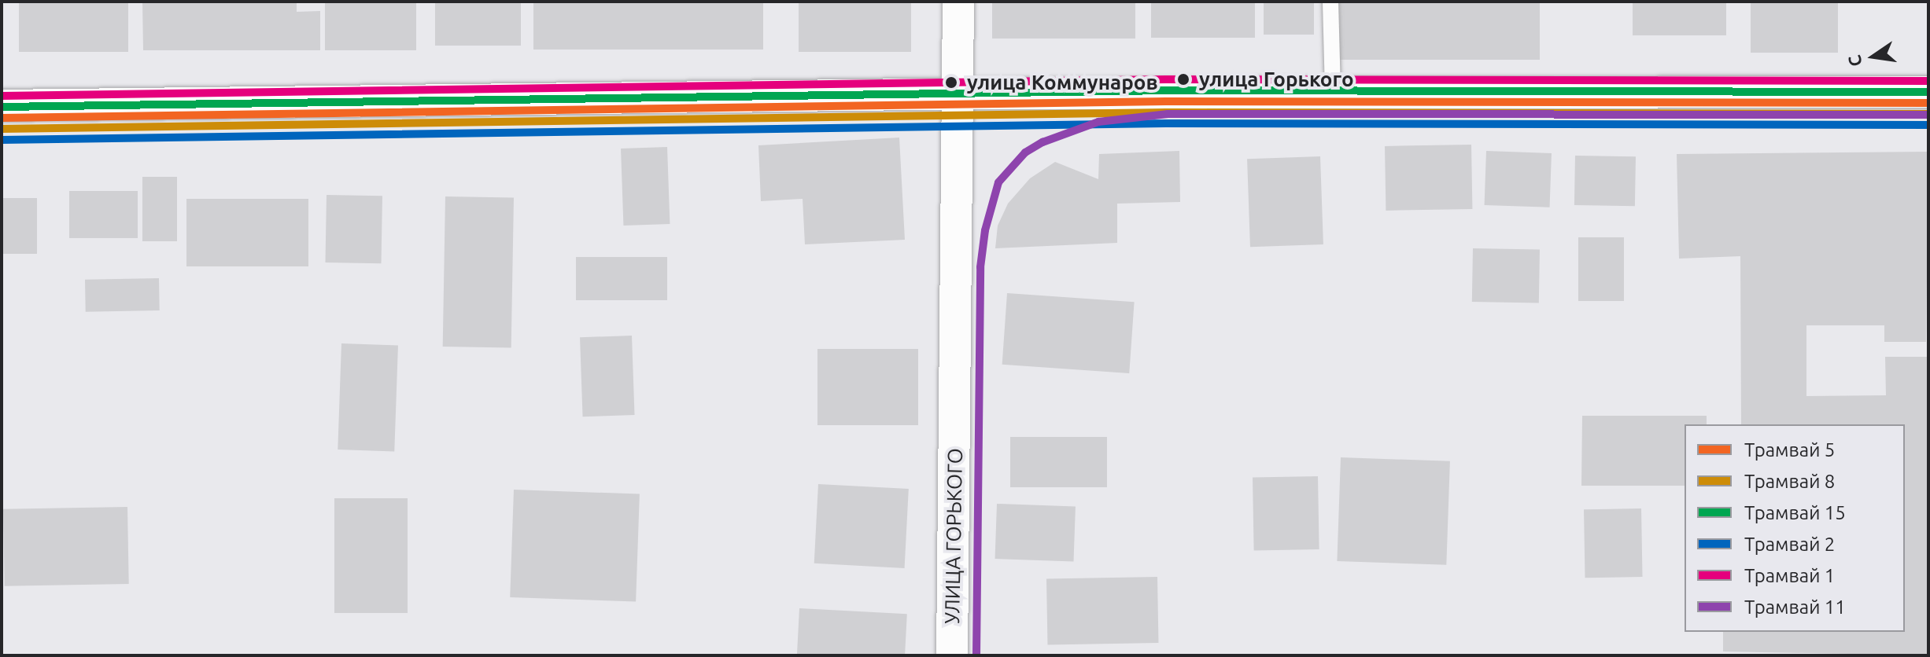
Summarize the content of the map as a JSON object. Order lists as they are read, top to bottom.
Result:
{
  "streets": {
    "street": ["УЛИЦА ГОРЬКОГО"]
  },
  "places": ["улица Горького", "улица Коммунаров"],
  "lines": [
    "tram line 1",
    "tram line 15",
    "tram line 5",
    "tram line 8",
    "tram line 11",
    "tram line 2"
  ],
  "legend": [
    "Трамвай 5",
    "Трамвай 8",
    "Трамвай 15",
    "Трамвай 2",
    "Трамвай 1",
    "Трамвай 11"
  ],
  "north": "left"
}
